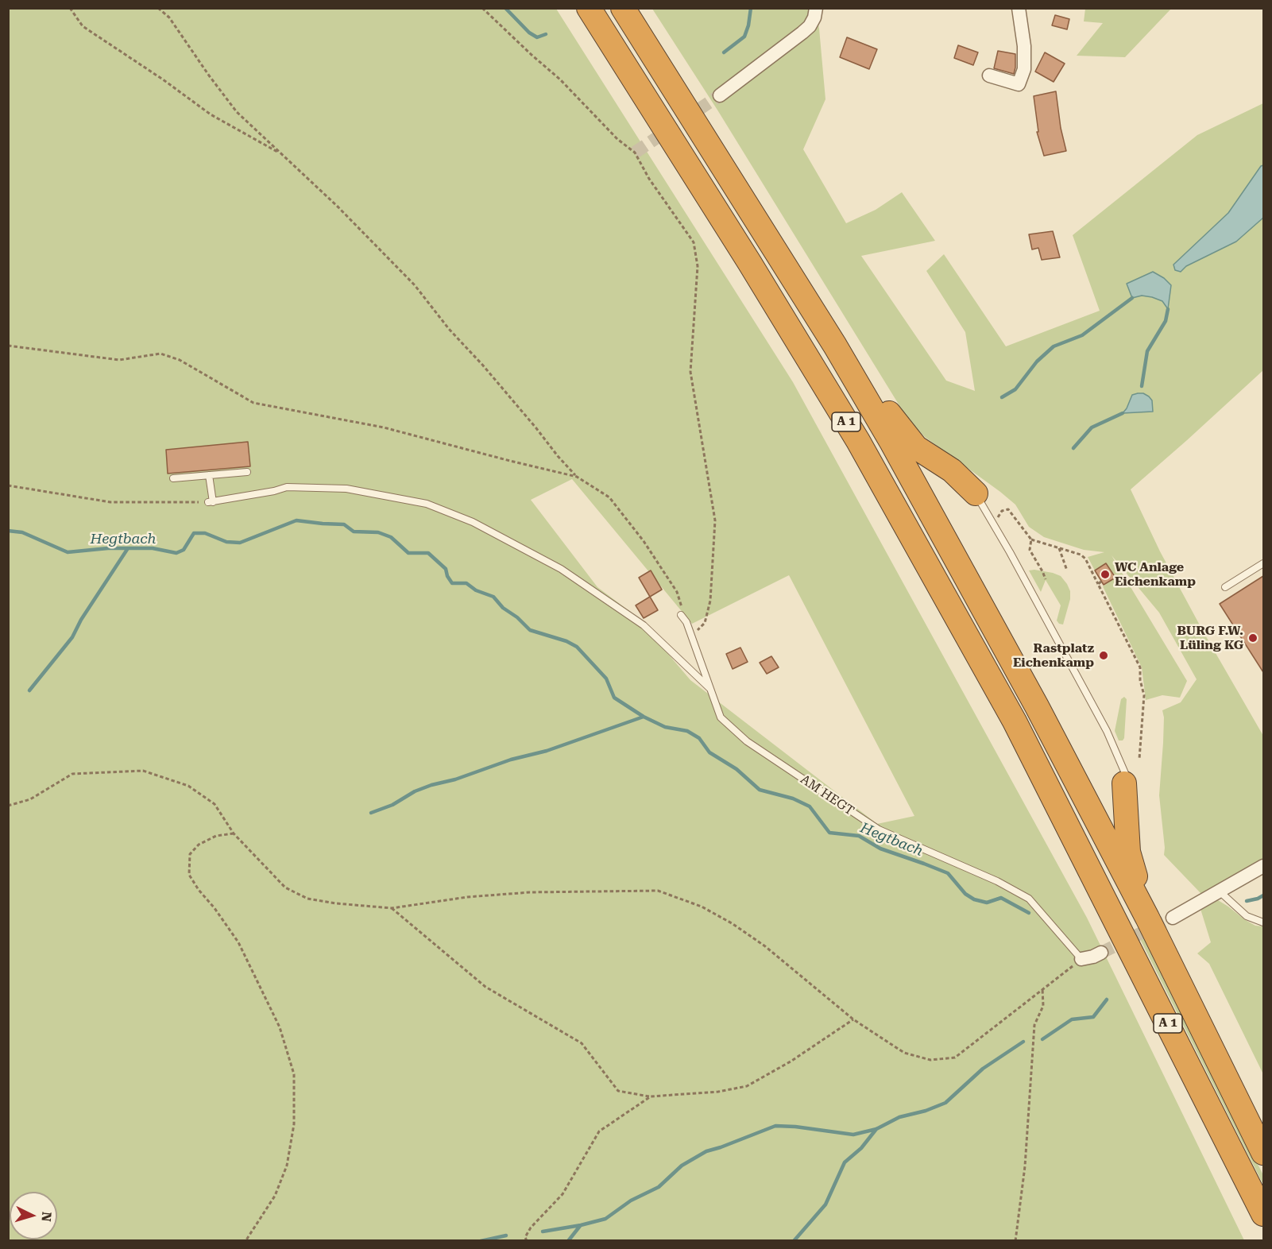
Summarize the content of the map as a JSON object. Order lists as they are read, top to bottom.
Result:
{
  "streets": {
    "highway": ["A 1"],
    "lane": ["AM HEGT"]
  },
  "water": ["Hegtbach"],
  "places": ["WC Anlage Eichenkamp", "BURG F.W. Lüling KG", "Rastplatz Eichenkamp"],
  "north": "right"
}
